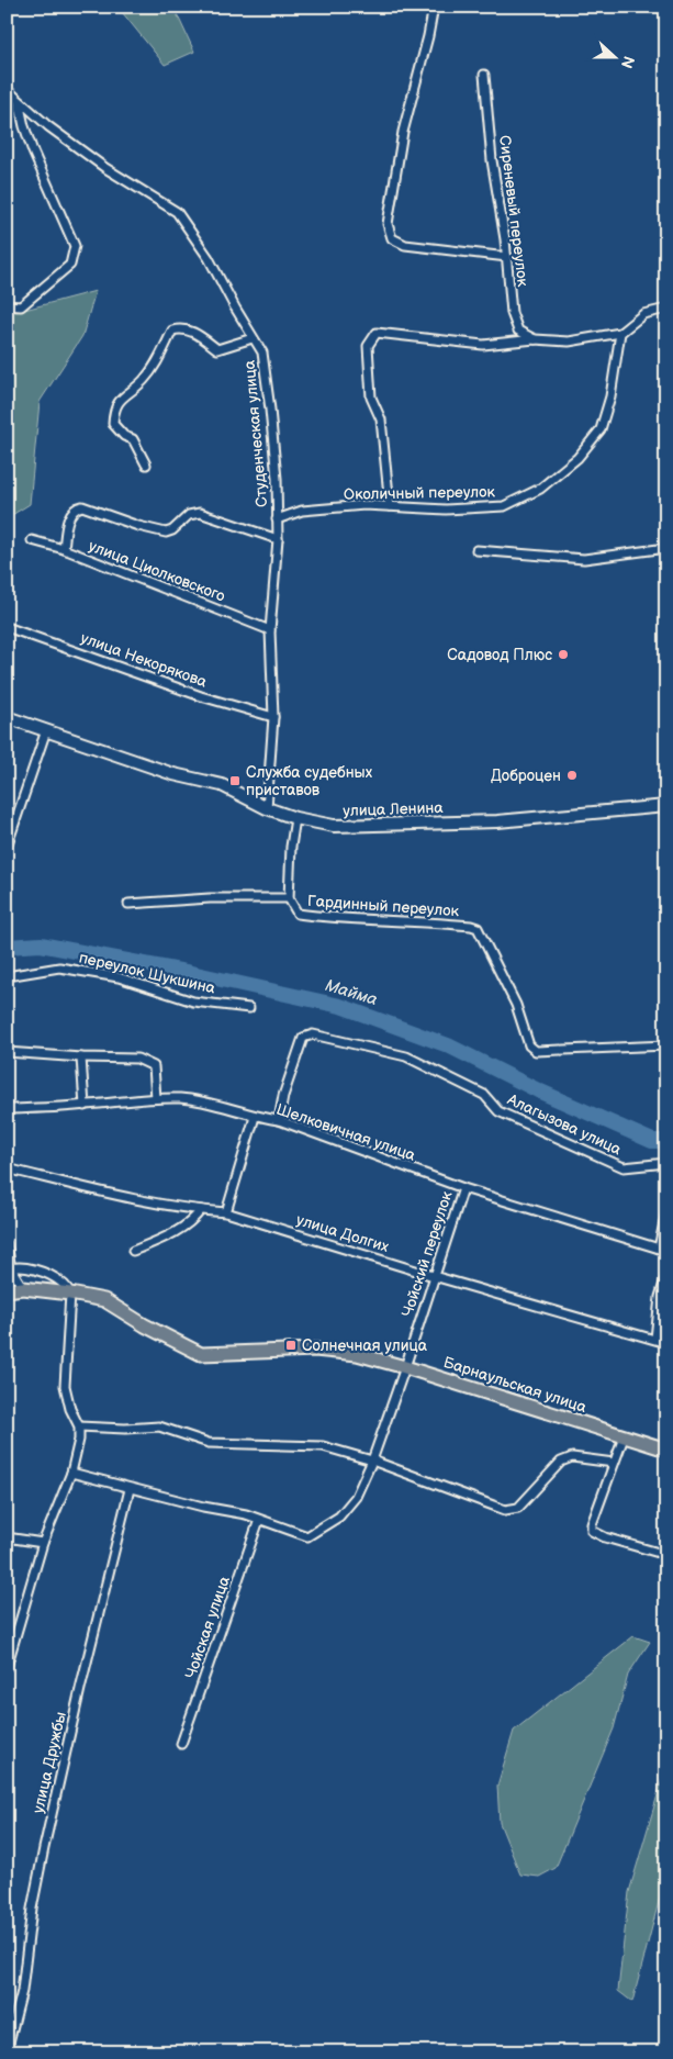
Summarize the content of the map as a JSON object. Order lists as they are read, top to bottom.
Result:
{
  "streets": {
    "main road": ["Барнаульская улица"],
    "street": [
      "Сиреневый переулок",
      "Студенческая улица",
      "Околичный переулок",
      "улица Циолковского",
      "улица Некорякова",
      "улица Ленина",
      "Гардинный переулок",
      "переулок Шукшина",
      "Алагызова улица",
      "Шелковичная улица",
      "улица Долгих",
      "Чойский переулок",
      "Чойская улица",
      "улица Дружбы"
    ]
  },
  "crossings": [
    ["Студенческая улица", "Околичный переулок"],
    ["Студенческая улица", "улица Циолковского"],
    ["Студенческая улица", "улица Некорякова"],
    ["Студенческая улица", "улица Ленина"],
    ["улица Ленина", "Гардинный переулок"],
    ["Алагызова улица", "Шелковичная улица"],
    ["Шелковичная улица", "Чойский переулок"],
    ["улица Долгих", "Чойский переулок"],
    ["Чойский переулок", "Барнаульская улица"],
    ["Чойский переулок", "Чойская улица"],
    ["Чойский переулок", "улица Дружбы"]
  ],
  "water": ["Майма"],
  "places": {
    "other": ["Садовод Плюс", "Доброцен"],
    "transit": ["Служба судебных приставов", "Солнечная улица"]
  },
  "north": "right"
}
